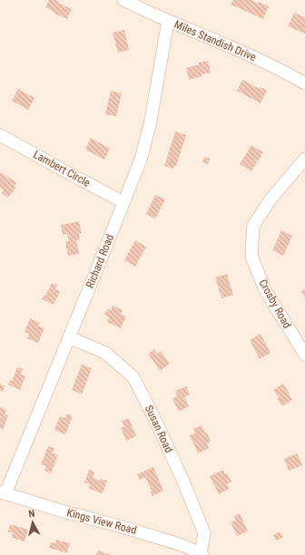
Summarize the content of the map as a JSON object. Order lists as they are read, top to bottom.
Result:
{
  "streets": {
    "street": [
      "Miles Standish Drive",
      "Lambert Circle",
      "Richard Road",
      "Crosby Road",
      "Susan Road",
      "Kings View Road"
    ]
  },
  "crossings": [
    ["Miles Standish Drive", "Richard Road"],
    ["Lambert Circle", "Richard Road"],
    ["Richard Road", "Susan Road"],
    ["Richard Road", "Kings View Road"],
    ["Susan Road", "Kings View Road"]
  ],
  "north": "top"
}
